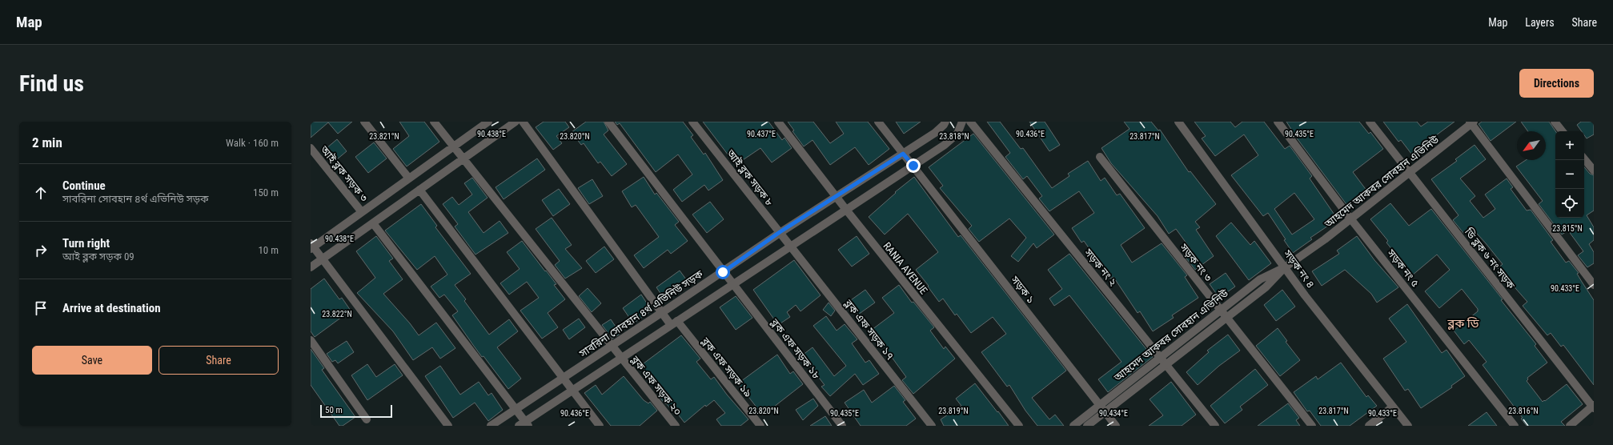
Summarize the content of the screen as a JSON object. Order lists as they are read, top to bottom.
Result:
{
  "streets": {
    "street": [
      "আই ব্লক সড়ক ৩",
      "আই ব্লক সড়ক ৮",
      "আহমেদ আকবর সোবহান এভিনিউ",
      "ডি ব্লক ৬ নং সড়ক",
      "সড়ক নং ৩",
      "সড়ক নং ২",
      "RANIA AVENUE",
      "সড়ক নং ৫",
      "সড়ক নং ৪",
      "সড়ক ১",
      "সাবরিনা সোবহান ৪র্থ এভিনিউ সড়ক",
      "ব্লক এফ সড়ক ১৭",
      "ব্লক এফ সড়ক ১৮",
      "ব্লক এফ সড়ক ১৯",
      "ব্লক এফ সড়ক ২০"
    ]
  },
  "crossings": [
    ["আই ব্লক সড়ক ৮", "সাবরিনা সোবহান ৪র্থ এভিনিউ সড়ক"],
    ["আই ব্লক সড়ক ৮", "ব্লক এফ সড়ক ১৭"],
    ["আহমেদ আকবর সোবহান এভিনিউ", "ডি ব্লক ৬ নং সড়ক"],
    ["আহমেদ আকবর সোবহান এভিনিউ", "সড়ক নং ৩"],
    ["আহমেদ আকবর সোবহান এভিনিউ", "সড়ক নং ২"],
    ["আহমেদ আকবর সোবহান এভিনিউ", "সড়ক নং ৫"],
    ["আহমেদ আকবর সোবহান এভিনিউ", "সড়ক নং ৪"],
    ["আহমেদ আকবর সোবহান এভিনিউ", "সড়ক ১"],
    ["RANIA AVENUE", "সাবরিনা সোবহান ৪র্থ এভিনিউ সড়ক"],
    ["সড়ক ১", "সাবরিনা সোবহান ৪র্থ এভিনিউ সড়ক"],
    ["সাবরিনা সোবহান ৪র্থ এভিনিউ সড়ক", "ব্লক এফ সড়ক ১৮"],
    ["সাবরিনা সোবহান ৪র্থ এভিনিউ সড়ক", "ব্লক এফ সড়ক ১৯"],
    ["সাবরিনা সোবহান ৪র্থ এভিনিউ সড়ক", "ব্লক এফ সড়ক ২০"]
  ],
  "districts": ["ব্লক ডি"],
  "scale_bar": "50 m",
  "north": "bottom left",
  "page": {
    "header": "Map",
    "nav": ["Map", "Layers", "Share"],
    "buttons": [
      "Directions",
      ["Save", "Share"]
    ],
    "title": "Find us",
    "heading": ["2 min", "Walk · 160 m"],
    "map_buttons": ["+", "−"],
    "list": [
      ["Continue", "সাবরিনা সোবহান ৪র্থ এভিনিউ সড়ক", "150 m"],
      ["Turn right", "আই ব্লক সড়ক 09", "10 m"],
      "Arrive at destination"
    ],
    "scale": "50 m"
  },
  "coordinates": [
    "90.438°E",
    "90.437°E",
    "90.436°E",
    "90.435°E",
    "23.821°N",
    "23.820°N",
    "23.818°N",
    "23.817°N",
    "23.815°N",
    "90.433°E",
    "23.822°N",
    "23.819°N",
    "23.816°N",
    "90.434°E"
  ]
}
